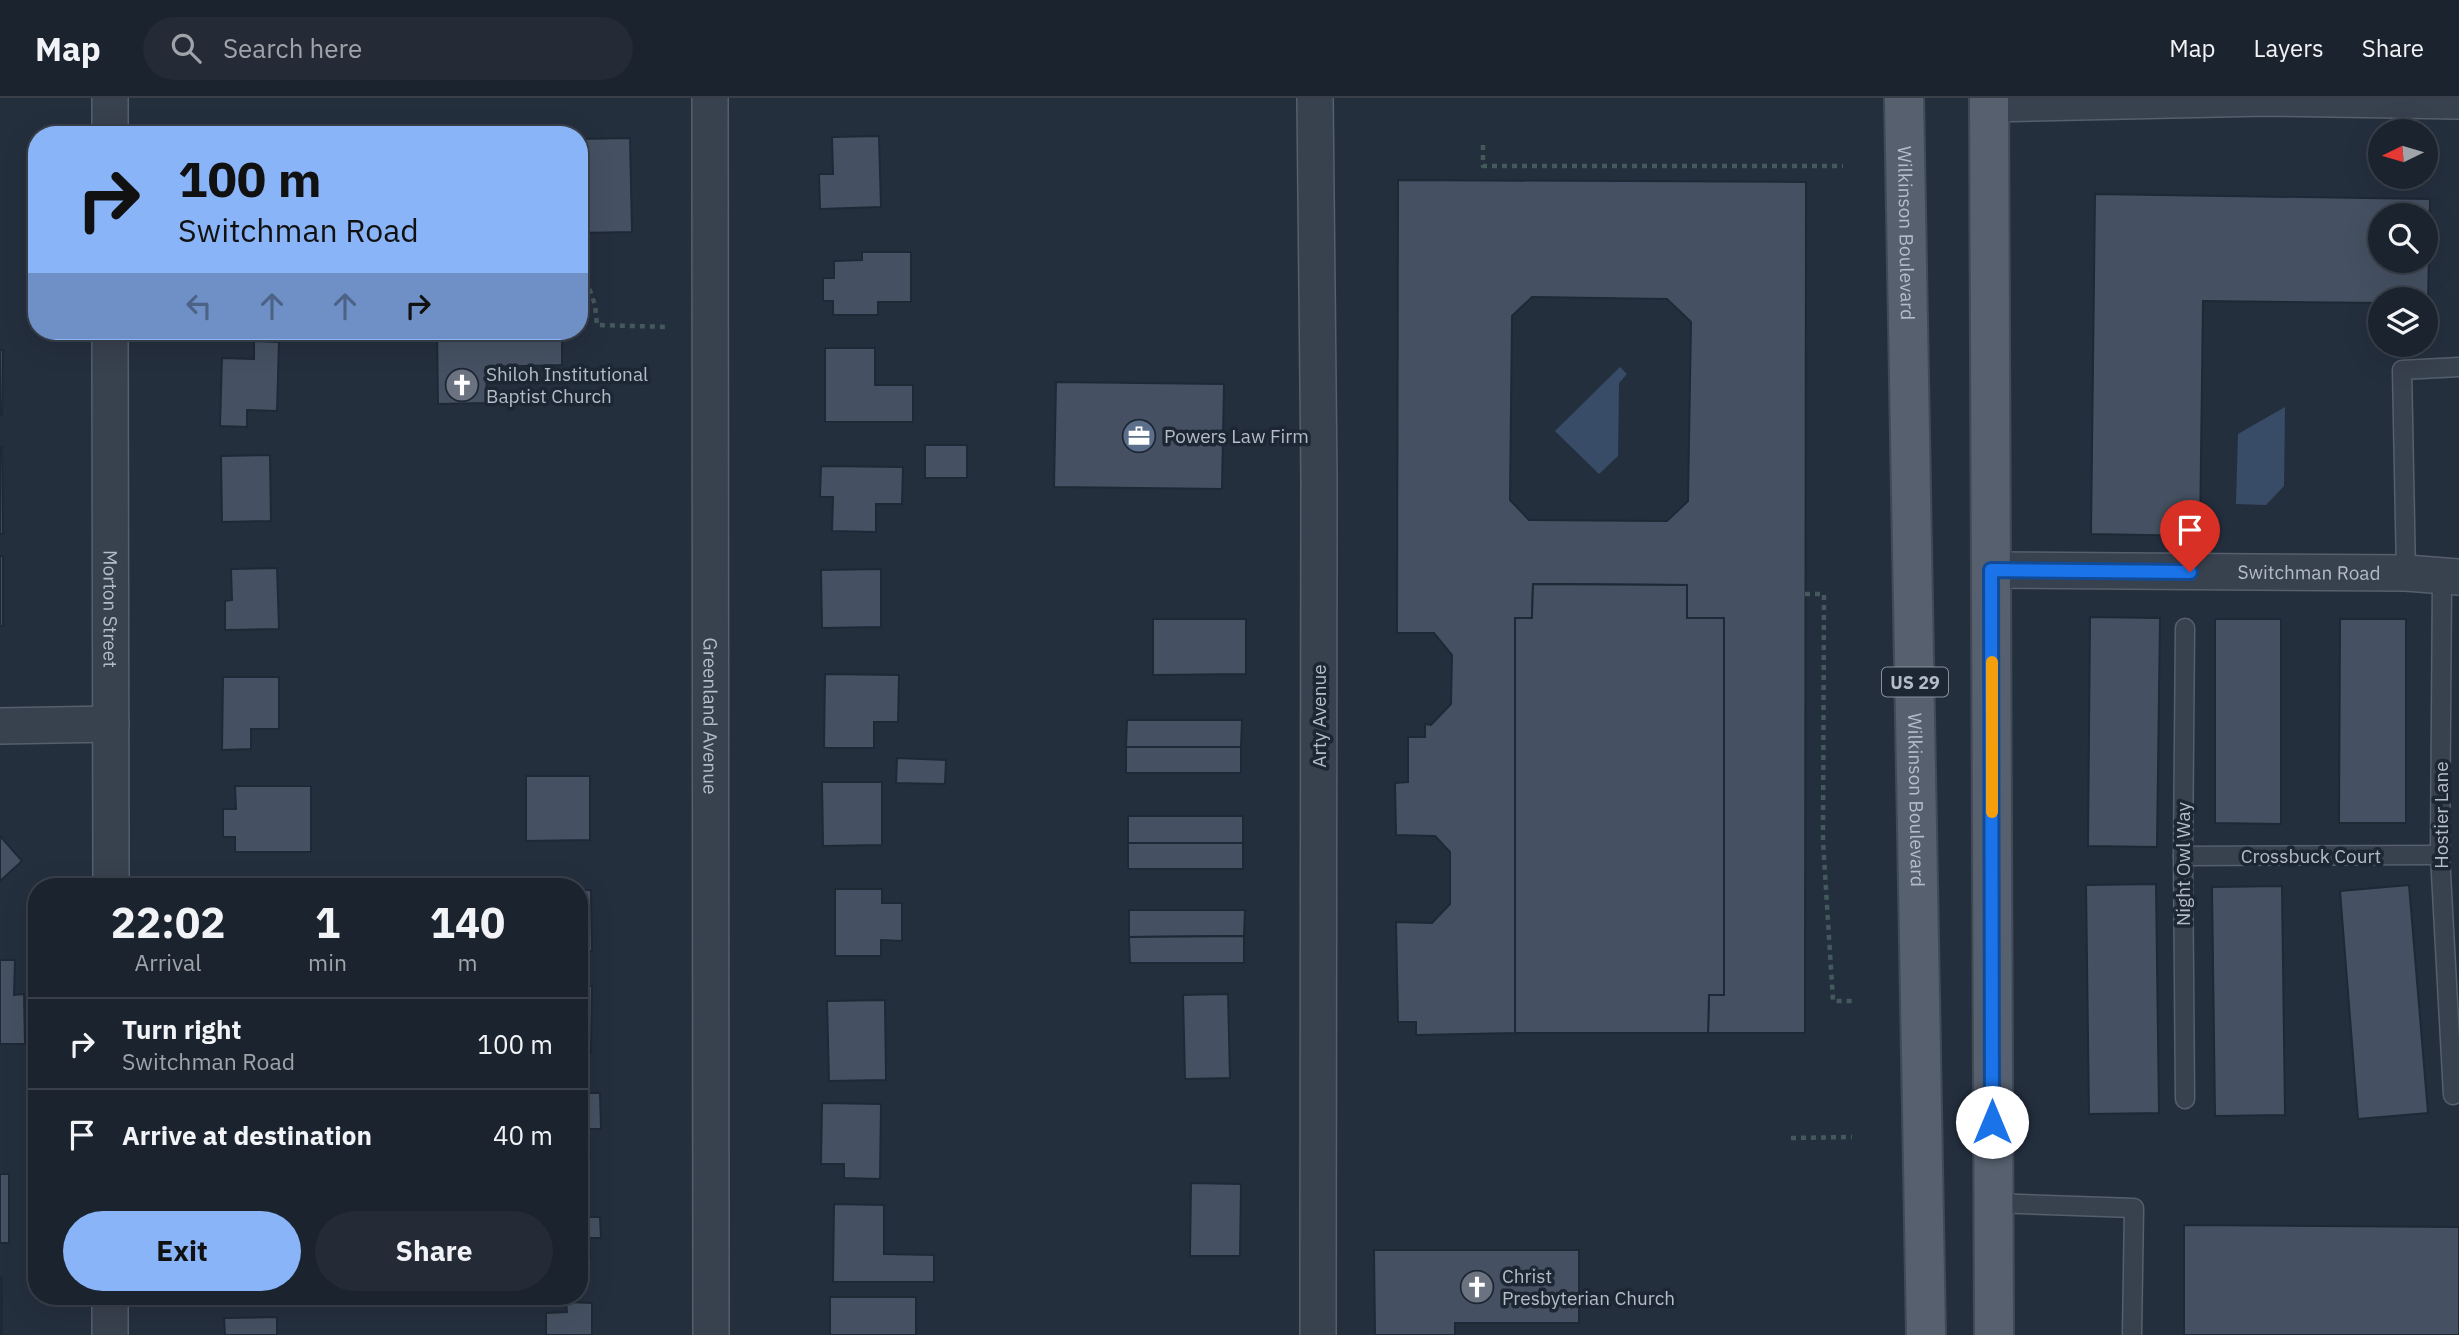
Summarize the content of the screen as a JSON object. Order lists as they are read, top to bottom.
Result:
{
  "streets": {
    "main road": ["Wilkinson Boulevard", "US 29"],
    "street": [
      "Switchman Road",
      "Morton Street",
      "Greenland Avenue",
      "Arty Avenue"
    ],
    "lane": ["Hostier Lane", "Crossbuck Court", "Night Owl Way"]
  },
  "crossings": [
    ["Switchman Road", "Hostier Lane"],
    ["Hostier Lane", "Crossbuck Court"],
    ["Crossbuck Court", "Night Owl Way"]
  ],
  "places": {
    "church": ["Shiloh Institutional Baptist Church", "Christ Presbyterian Church"],
    "office": ["Powers Law Firm"]
  },
  "north": "left",
  "page": {
    "header": "Map",
    "search": "Search here",
    "nav": ["Map", "Layers", "Share"],
    "turn": ["100 m", "Switchman Road"],
    "eta": [
      "22:02",
      "Arrival",
      "1",
      "min",
      "140",
      "m"
    ],
    "list": [
      {
        "name": "Turn right",
        "note": "Switchman Road",
        "value": "100 m"
      },
      {
        "name": "Arrive at destination",
        "value": "40 m"
      }
    ],
    "buttons": ["Exit", "Share"]
  }
}
